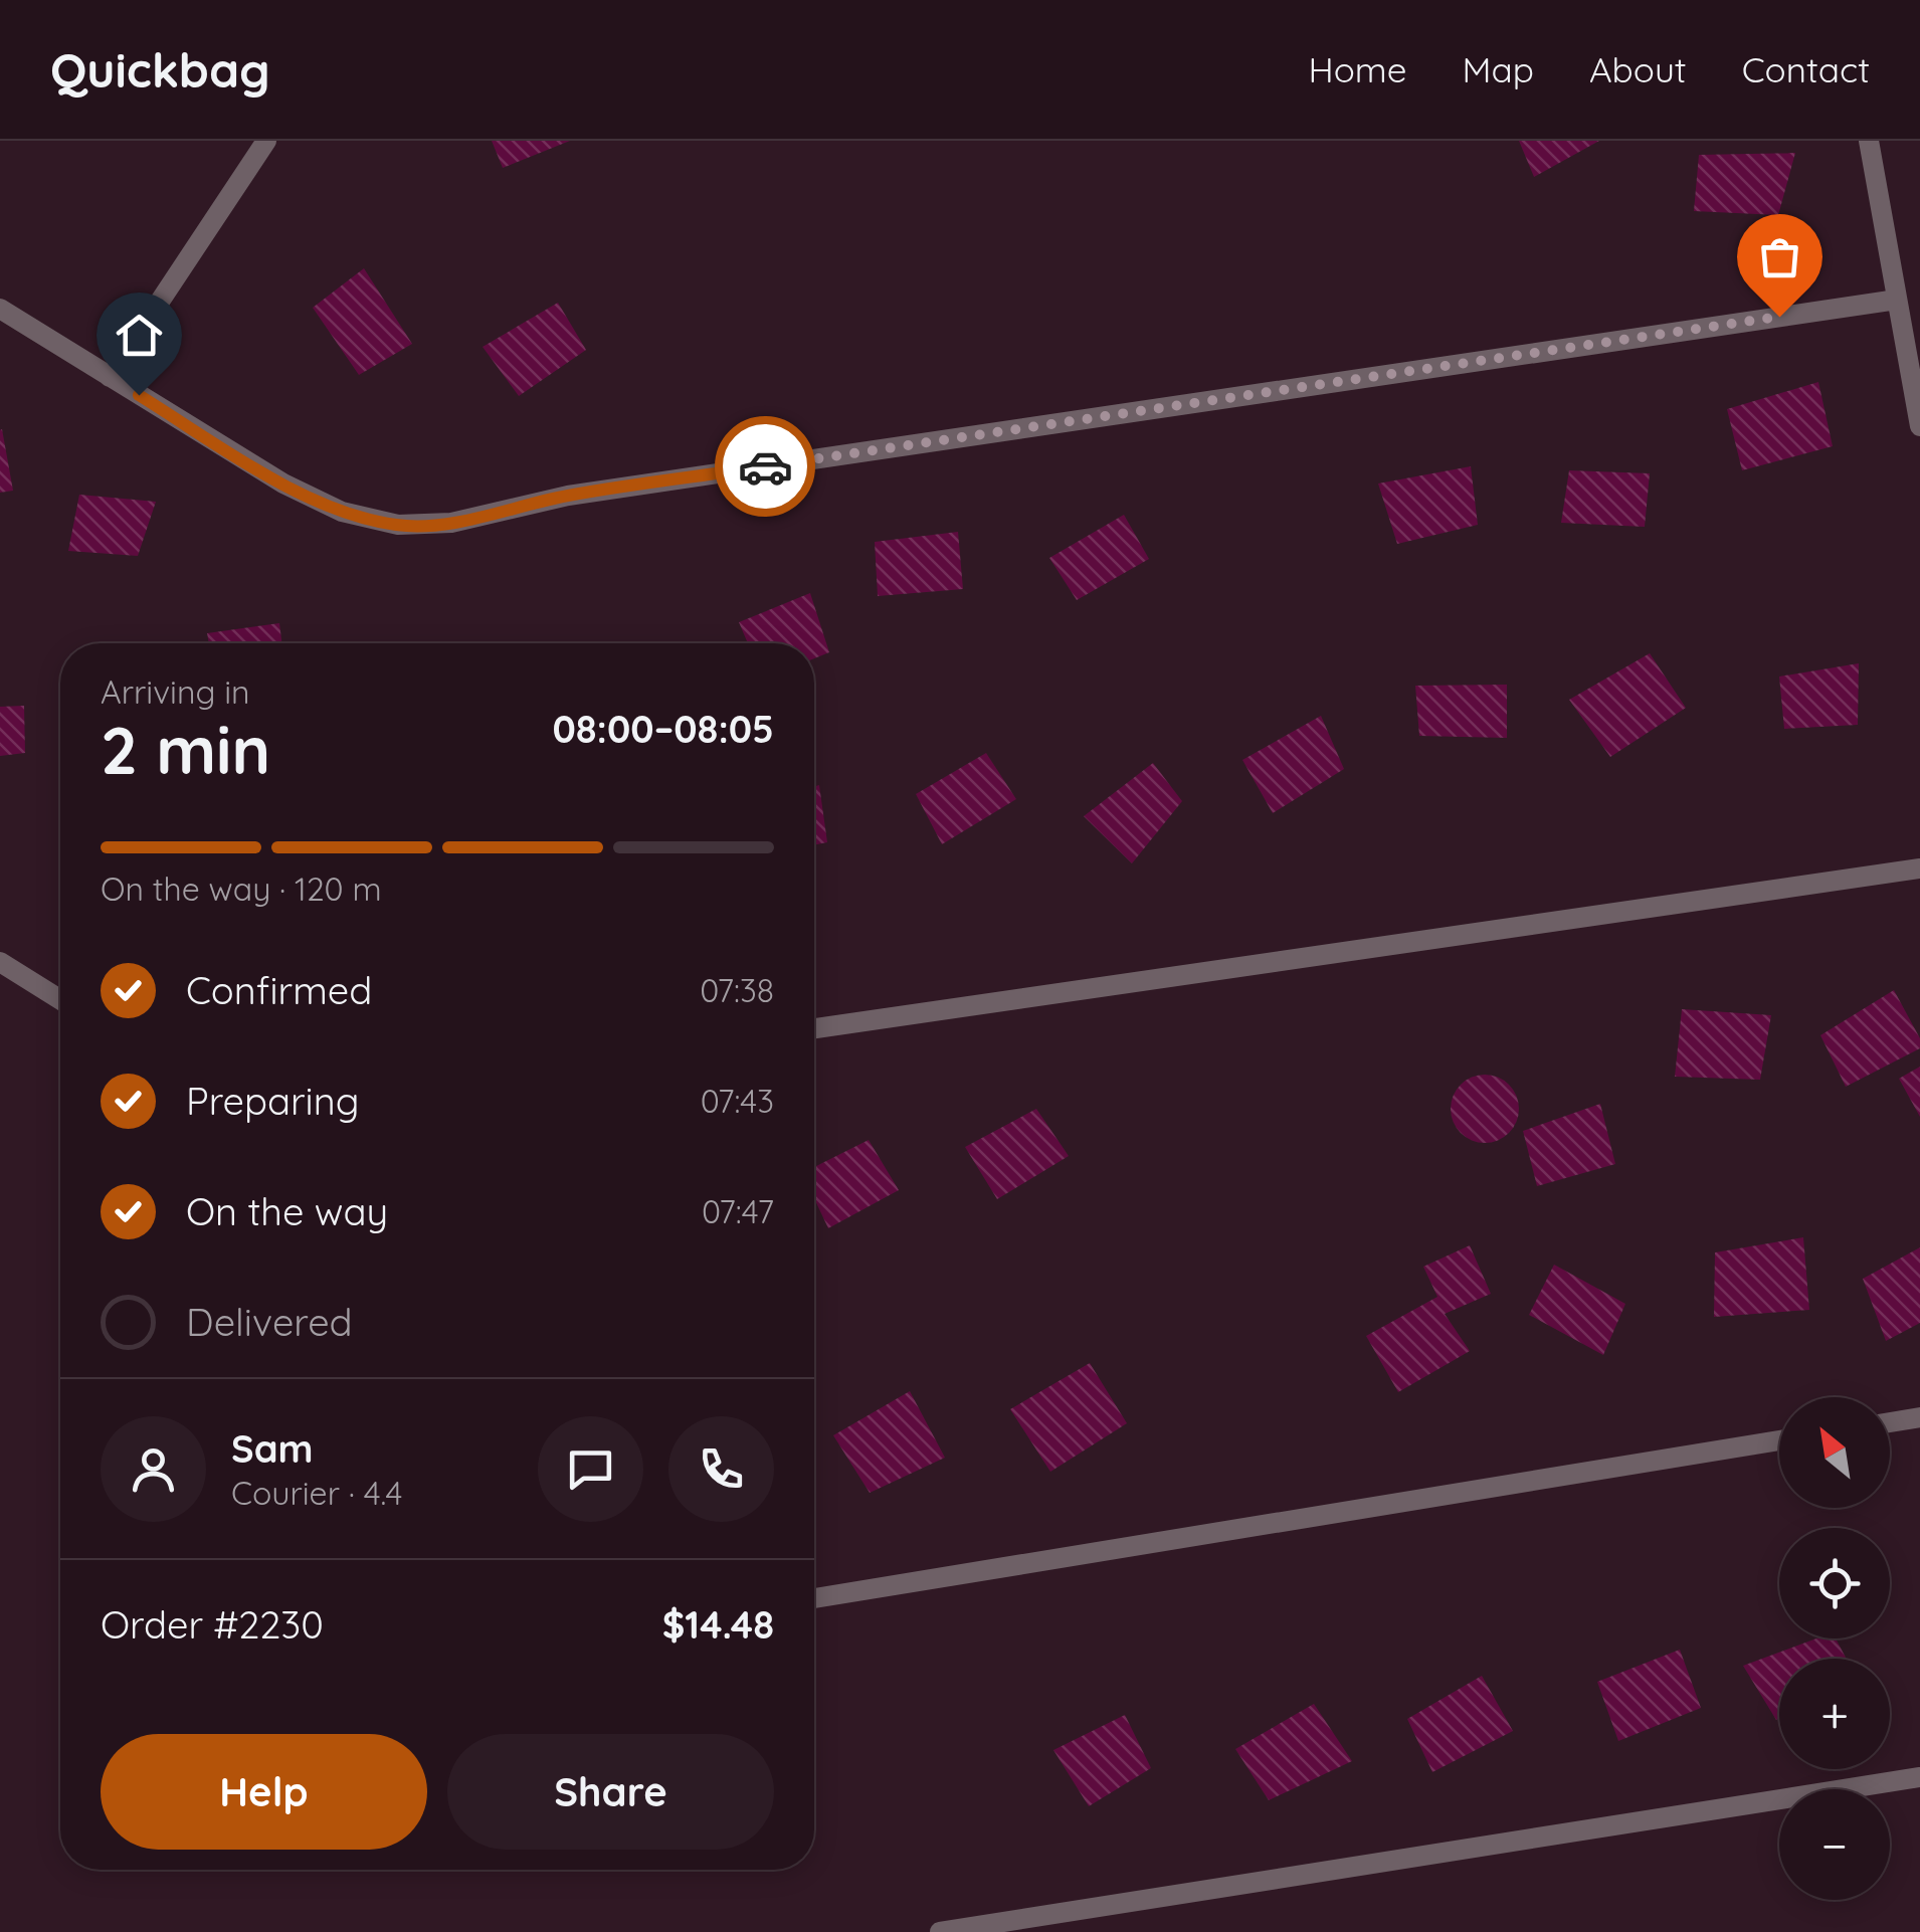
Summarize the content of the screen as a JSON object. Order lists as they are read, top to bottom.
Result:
{
  "north": "top left",
  "page": {
    "header": "Quickbag",
    "nav": [
      "Home",
      "Map",
      "About",
      "Contact"
    ],
    "heading": ["2 min", "Arriving in", "08:00–08:05"],
    "panel": [
      "Sam",
      "Courier · 4.4",
      "Order #2230",
      "$14.48"
    ],
    "bar": "On the way · 120 m",
    "list": [
      ["Confirmed", "07:38"],
      ["Preparing", "07:43"],
      ["On the way", "07:47"],
      "Delivered"
    ],
    "map_buttons": ["+", "−"],
    "buttons": ["Help", "Share"]
  }
}
